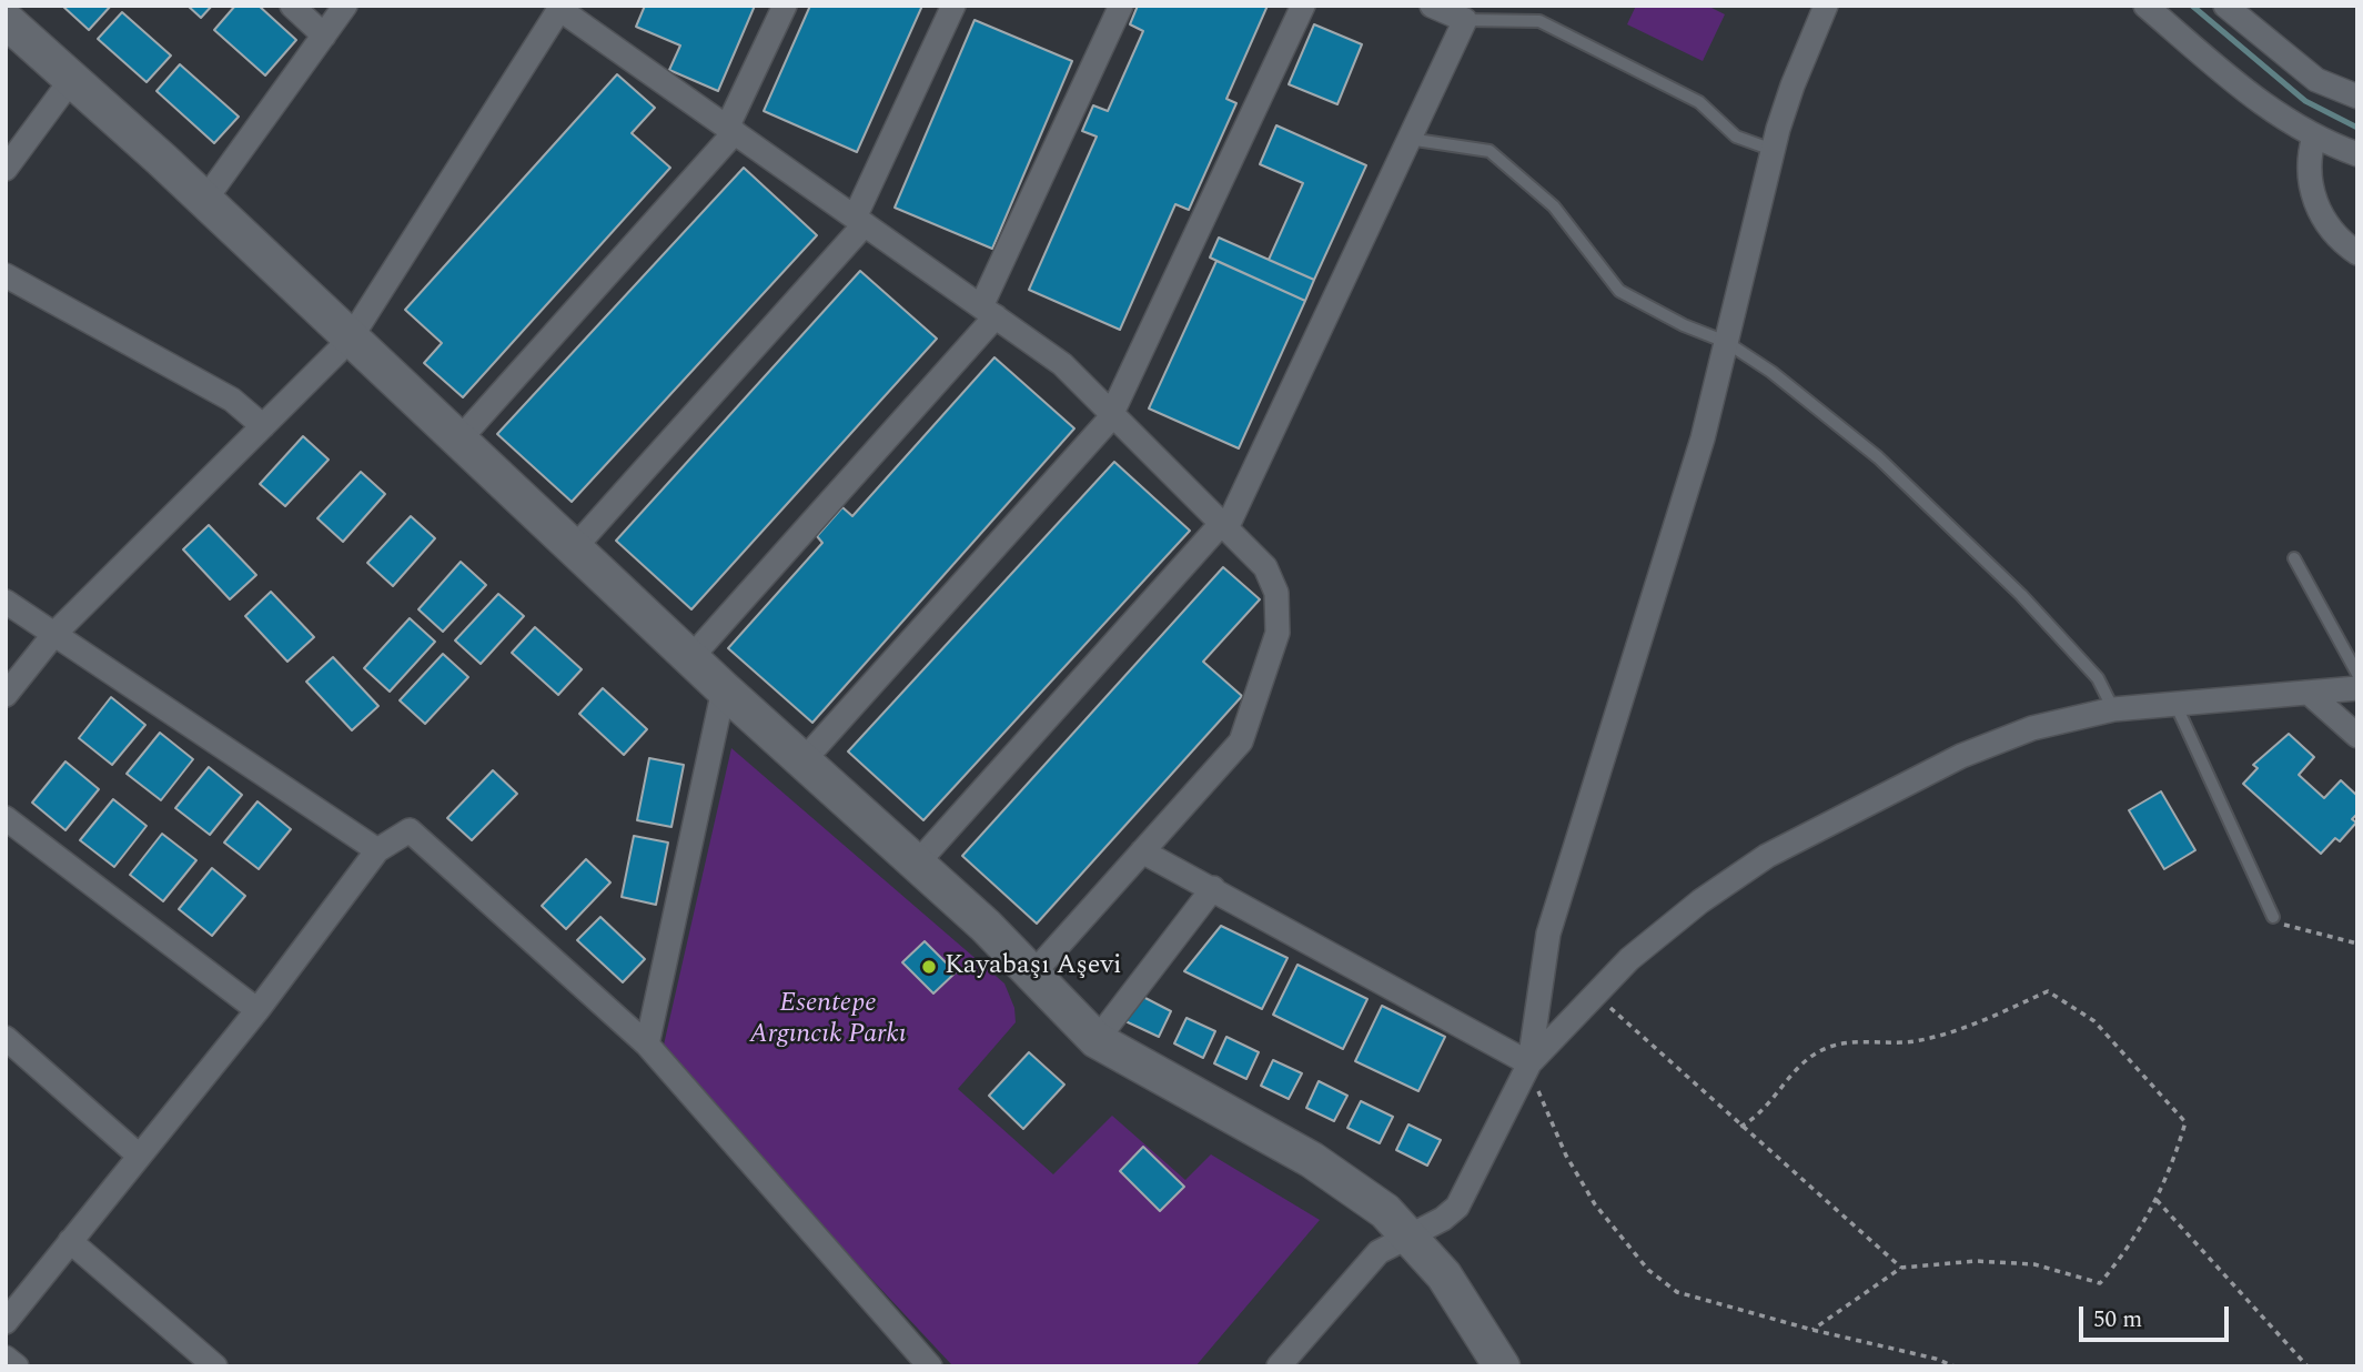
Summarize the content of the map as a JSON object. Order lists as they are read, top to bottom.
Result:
{
  "parks": ["Esentepe Argıncık Parkı"],
  "places": ["Kayabaşı Aşevi"],
  "scale_bar": "50 m"
}
